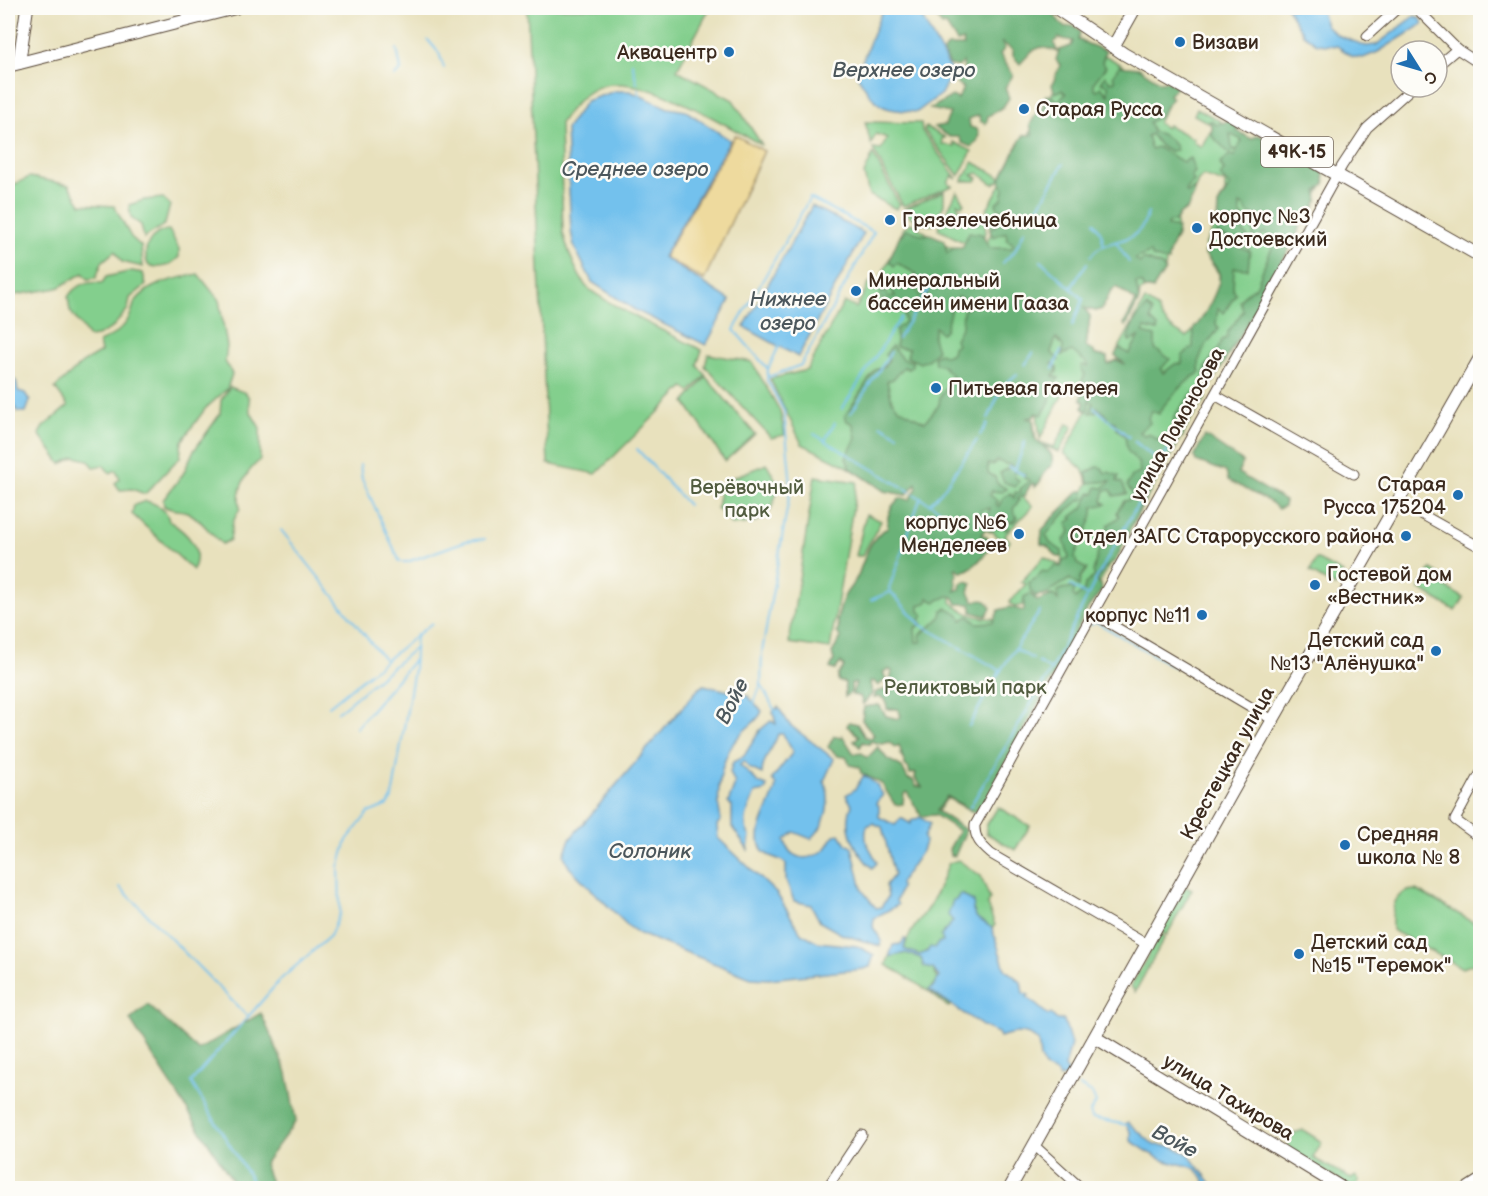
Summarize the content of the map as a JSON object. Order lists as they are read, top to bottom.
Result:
{
  "streets": {
    "main road": ["49К-15", "Крестецкая улица", "улица Тахирова"],
    "street": ["улица Ломоносова"]
  },
  "crossings": [
    ["49К-15", "улица Ломоносова"],
    ["улица Ломоносова", "Крестецкая улица"],
    ["Крестецкая улица", "улица Тахирова"]
  ],
  "water": [
    "Верхнее озеро",
    "Среднее озеро",
    "Нижнее озеро",
    "Войе",
    "Солоник"
  ],
  "parks": ["Верёвочный парк", "Реликтовый парк"],
  "places": [
    "Визави",
    "Аквацентр",
    "Старая Русса",
    "Грязелечебница",
    "корпус №3 Достоевский",
    "Минеральный бассейн имени Гааза",
    "Питьевая галерея",
    "Старая Русса 175204",
    "корпус №6 Менделеев",
    "Отдел ЗАГС Старорусского района",
    "Гостевой дом «Вестник»",
    "корпус №11",
    "Детский сад №13 \"Алёнушка\"",
    "Средняя школа № 8",
    "Детский сад №15 \"Теремок\""
  ],
  "north": "bottom right"
}
